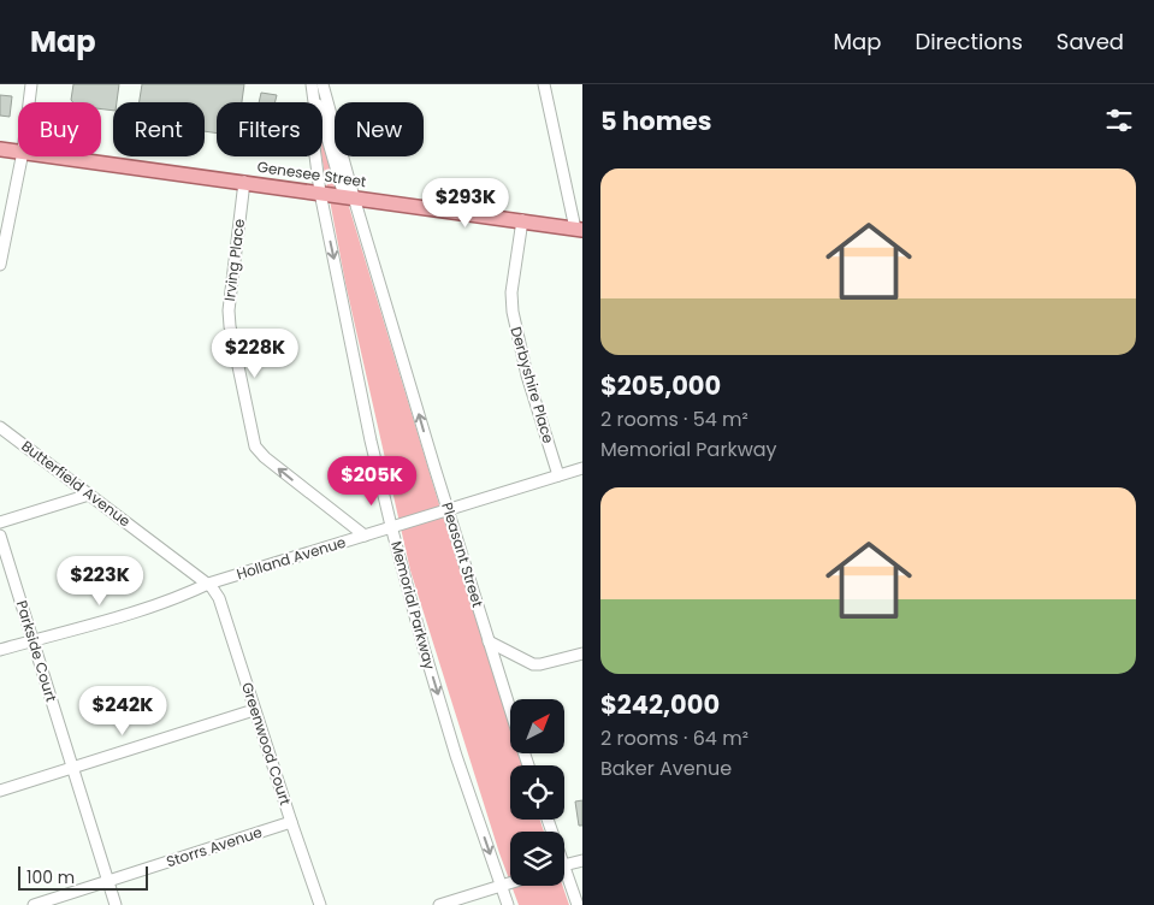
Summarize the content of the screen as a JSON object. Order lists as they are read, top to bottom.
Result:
{
  "streets": {
    "main road": ["Genesee Street"],
    "street": [
      "Irving Place",
      "Derbyshire Place",
      "Butterfield Avenue",
      "Pleasant Street",
      "Holland Avenue",
      "Memorial Parkway",
      "Parkside Court",
      "Greenwood Court",
      "Storrs Avenue"
    ]
  },
  "crossings": [
    ["Genesee Street", "Irving Place"],
    ["Genesee Street", "Derbyshire Place"],
    ["Genesee Street", "Pleasant Street"],
    ["Genesee Street", "Memorial Parkway"],
    ["Irving Place", "Holland Avenue"],
    ["Derbyshire Place", "Holland Avenue"],
    ["Butterfield Avenue", "Holland Avenue"],
    ["Butterfield Avenue", "Greenwood Court"],
    ["Pleasant Street", "Holland Avenue"],
    ["Holland Avenue", "Memorial Parkway"],
    ["Holland Avenue", "Parkside Court"],
    ["Holland Avenue", "Greenwood Court"],
    ["Parkside Court", "Storrs Avenue"],
    ["Greenwood Court", "Storrs Avenue"]
  ],
  "one_way": ["Irving Place", "Pleasant Street", "Memorial Parkway"],
  "scale_bar": "100 m",
  "north": "top right",
  "page": {
    "header": "Map",
    "nav": ["Map", "Directions", "Saved"],
    "heading": "5 homes",
    "chip": [
      "Buy",
      "Rent",
      "Filters",
      "New"
    ],
    "list": [
      {
        "name": "$205,000",
        "note": "2 rooms · 54 m² · Memorial Parkway"
      },
      {
        "name": "$242,000",
        "note": "2 rooms · 64 m² · Baker Avenue"
      }
    ],
    "price": [
      "$293K",
      "$228K",
      "$205K",
      "$223K",
      "$242K"
    ],
    "scale": "100 m"
  }
}
